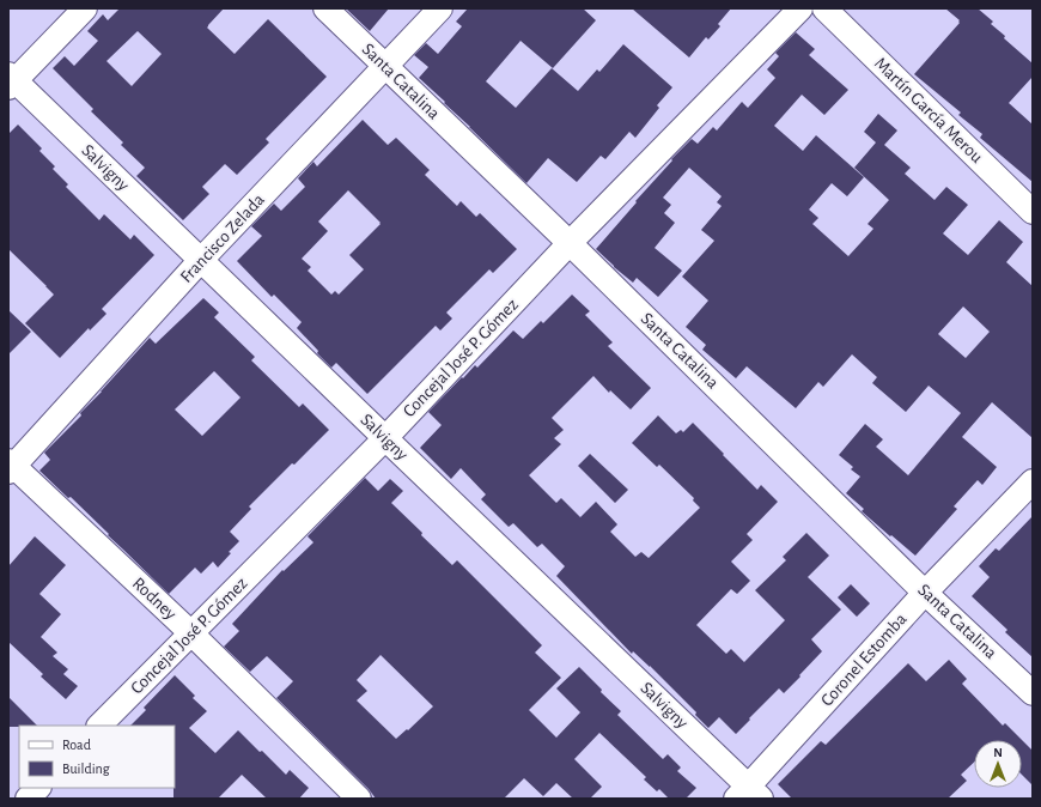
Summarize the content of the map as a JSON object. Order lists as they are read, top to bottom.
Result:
{
  "streets": {
    "street": [
      "Santa Catalina",
      "Martín García Merou",
      "Salvigny",
      "Francisco Zelada",
      "Concejal José P. Gómez",
      "Rodney",
      "Coronel Estomba"
    ]
  },
  "crossings": [
    ["Santa Catalina", "Francisco Zelada"],
    ["Santa Catalina", "Concejal José P. Gómez"],
    ["Santa Catalina", "Coronel Estomba"],
    ["Salvigny", "Francisco Zelada"],
    ["Salvigny", "Concejal José P. Gómez"],
    ["Salvigny", "Coronel Estomba"],
    ["Francisco Zelada", "Rodney"],
    ["Concejal José P. Gómez", "Rodney"]
  ],
  "legend": ["Road", "Building"],
  "north": "top"
}
